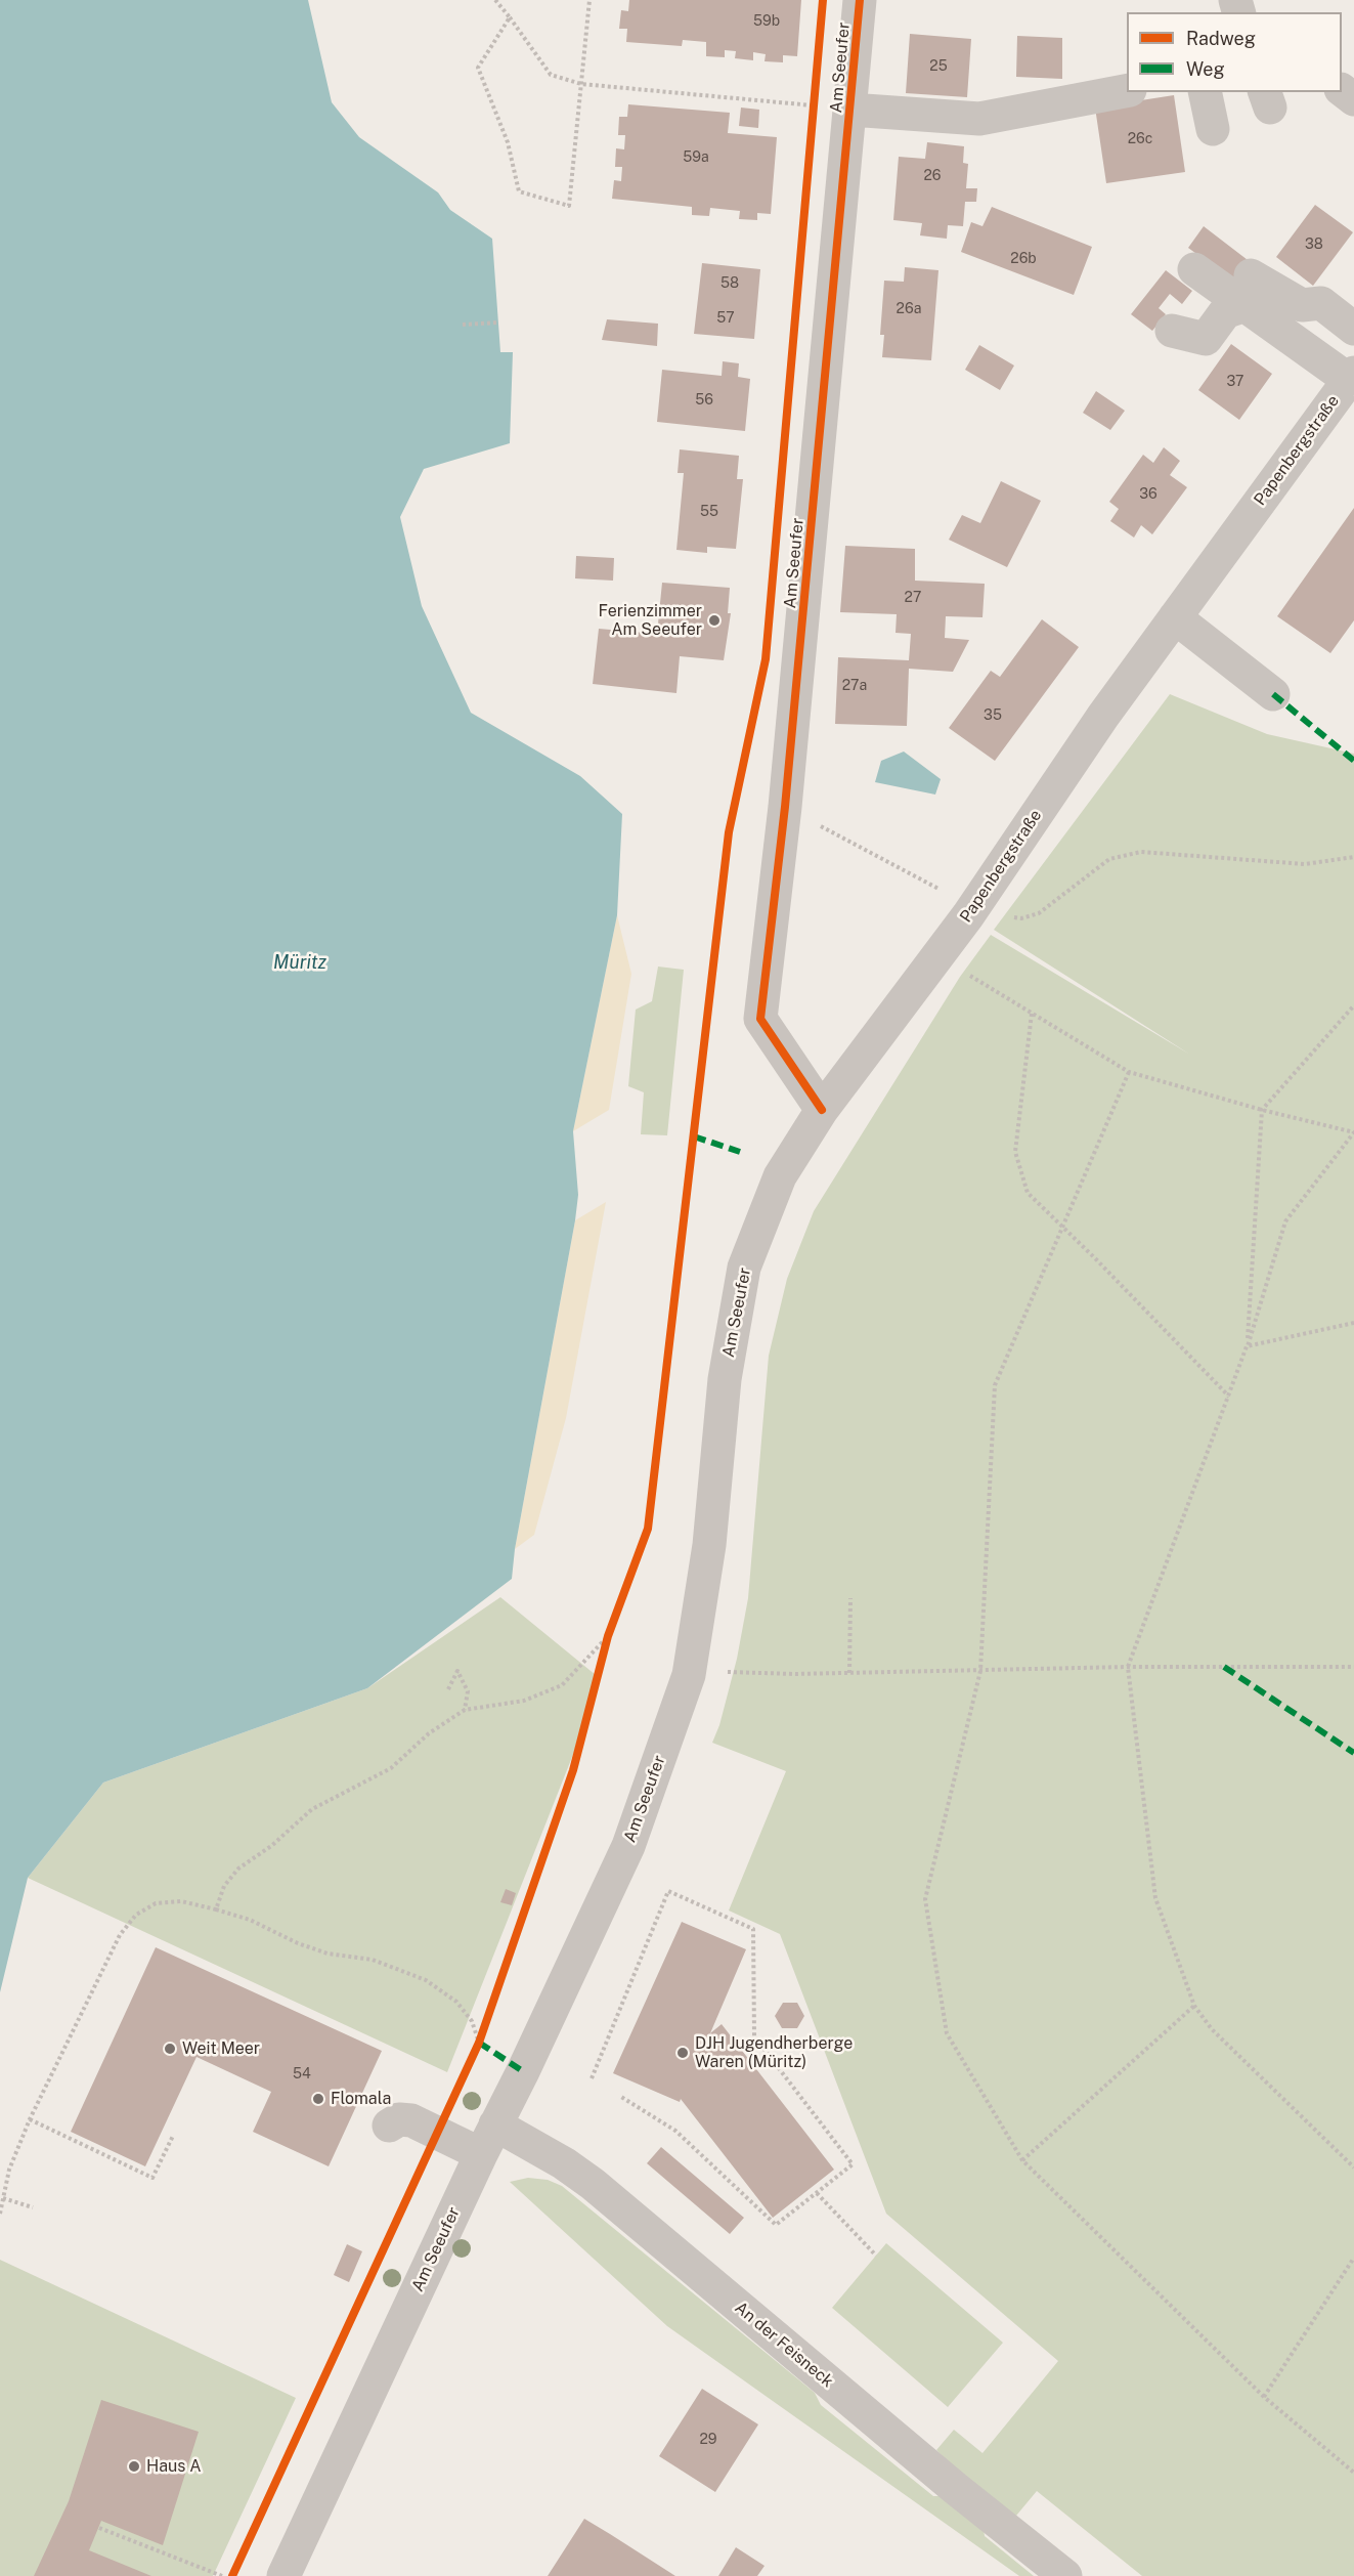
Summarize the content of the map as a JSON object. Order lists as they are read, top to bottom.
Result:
{
  "streets": {
    "street": ["Am Seeufer", "Papenbergstraße", "An der Feisneck"]
  },
  "crossings": [
    ["Am Seeufer", "Papenbergstraße"],
    ["Am Seeufer", "An der Feisneck"]
  ],
  "water": ["Müritz"],
  "places": [
    "Ferienzimmer Am Seeufer",
    "Weit Meer",
    "DJH Jugendherberge Waren (Müritz)",
    "Flomala",
    "Haus A"
  ],
  "house_numbers": [
    "59b",
    "25",
    "26c",
    "59a",
    "26",
    "38",
    "26b",
    "58",
    "26a",
    "57",
    "37",
    "56",
    "36",
    "55",
    "27",
    "27a",
    "35",
    "54",
    "29"
  ],
  "legend": ["Radweg", "Weg"]
}
